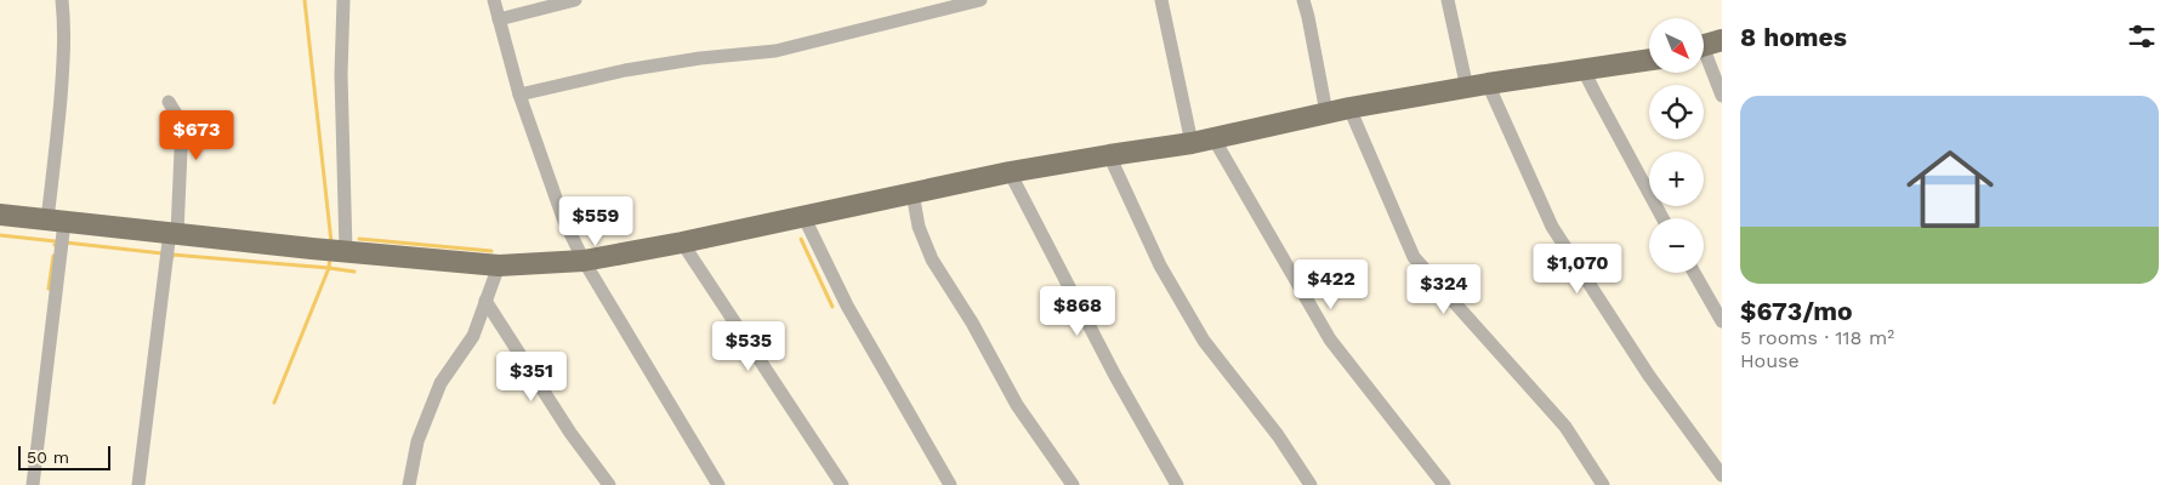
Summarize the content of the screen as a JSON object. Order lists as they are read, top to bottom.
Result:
{
  "scale_bar": "50 m",
  "north": "bottom right",
  "page": {
    "heading": "8 homes",
    "map_buttons": ["+", "−"],
    "list": [
      {
        "name": "$673/mo",
        "note": "5 rooms · 118 m² · House"
      }
    ],
    "price": [
      "$673",
      "$559",
      "$1,070",
      "$422",
      "$324",
      "$868",
      "$535",
      "$351"
    ],
    "scale": "50 m"
  }
}
